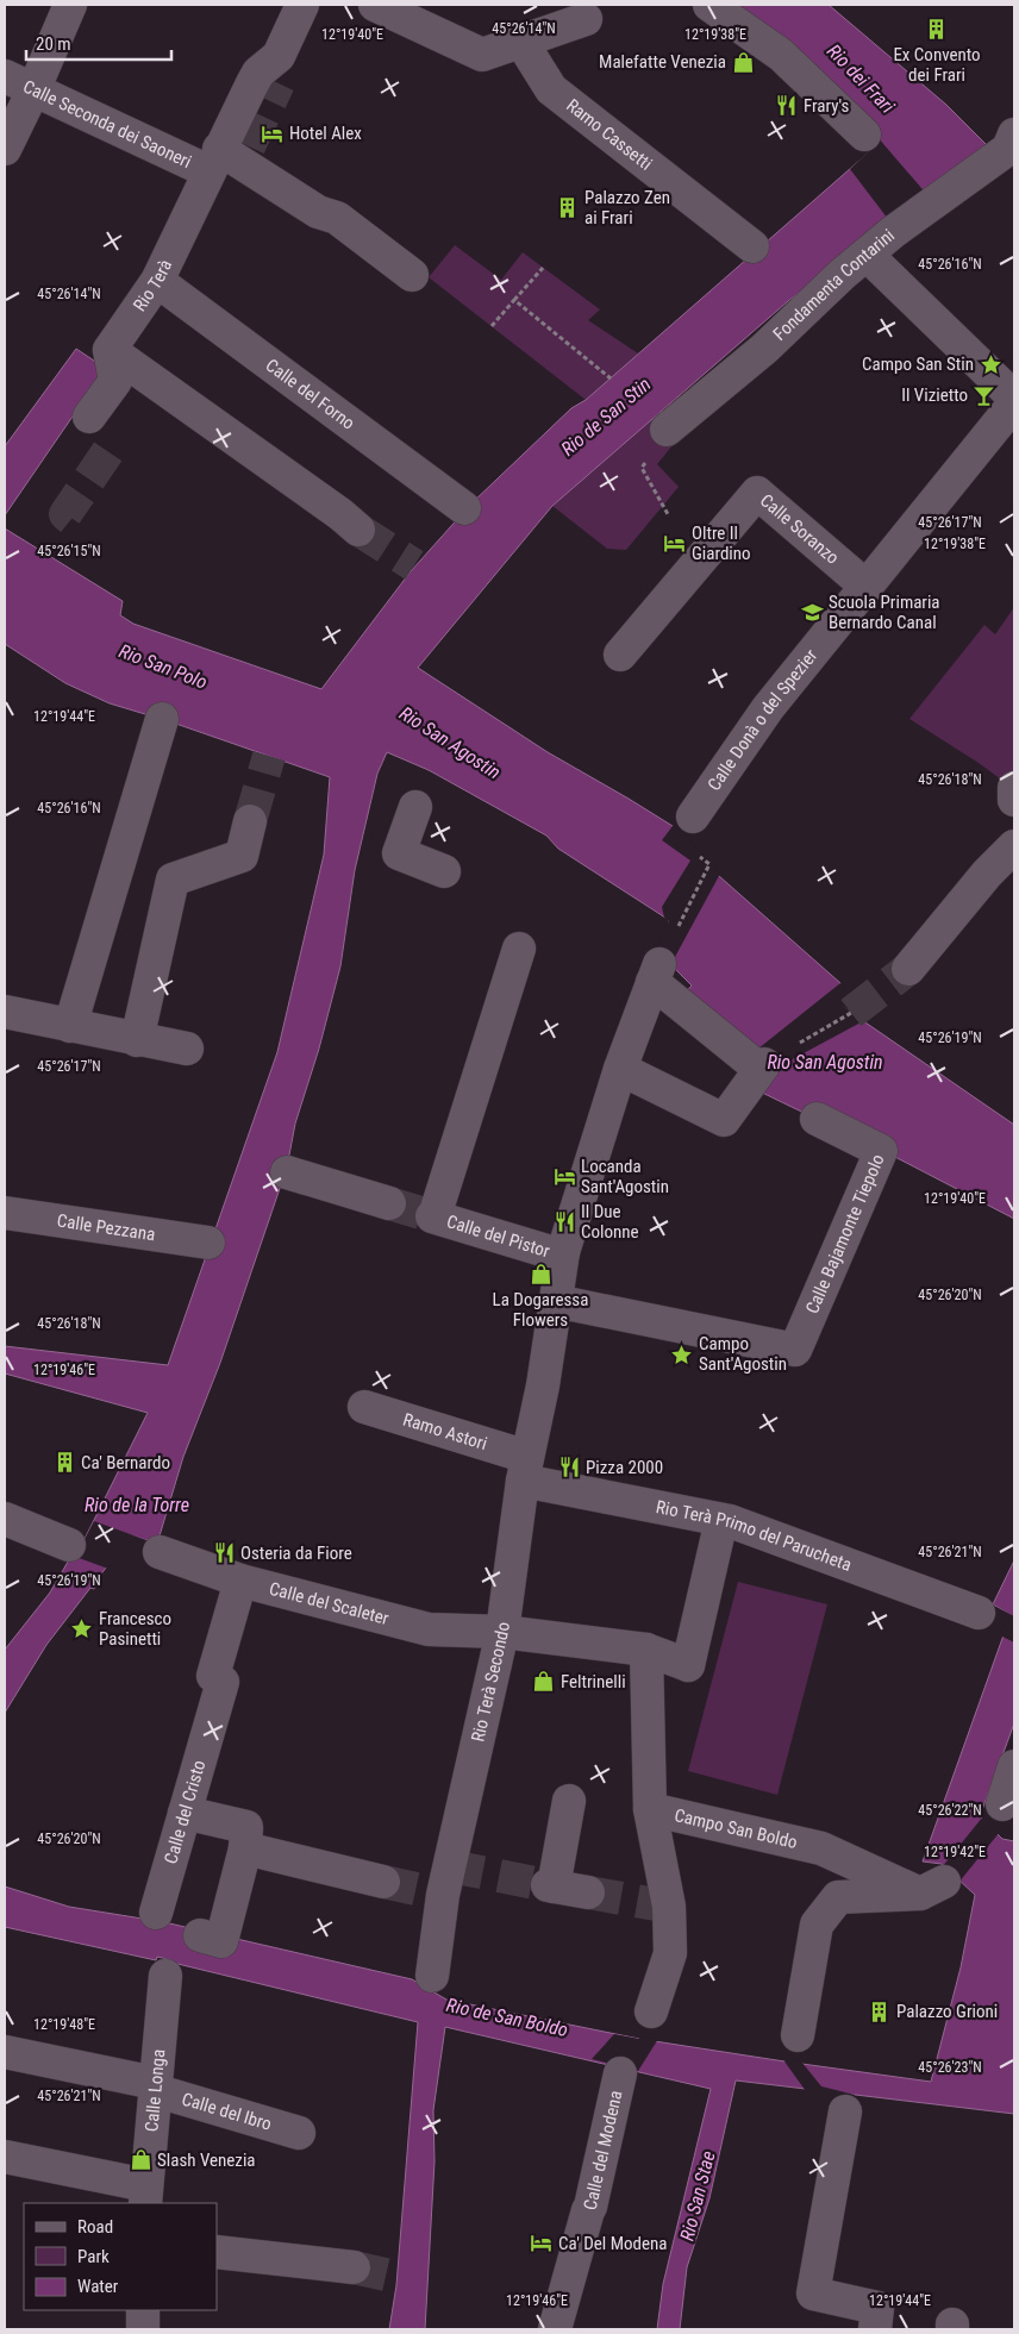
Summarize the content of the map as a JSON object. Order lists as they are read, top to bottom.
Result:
{
  "streets": {
    "street": [
      "Calle Seconda dei Saoneri",
      "Ramo Cassetti",
      "Rio Terà",
      "Fondamenta Contarini",
      "Calle del Forno",
      "Calle Soranzo",
      "Calle Donà o del Spezier",
      "Calle Pezzana",
      "Calle del Pistor",
      "Calle Bajamonte Tiepolo",
      "Ramo Astori",
      "Rio Terà Primo del Parucheta",
      "Calle del Scaleter",
      "Rio Terà Secondo",
      "Calle del Cristo",
      "Campo San Boldo",
      "Calle Longa",
      "Calle del Ibro",
      "Calle del Modena"
    ]
  },
  "crossings": [
    ["Calle Seconda dei Saoneri", "Rio Terà"],
    ["Rio Terà", "Calle del Forno"],
    ["Calle Soranzo", "Calle Donà o del Spezier"],
    ["Calle Bajamonte Tiepolo", "Rio Terà Secondo"],
    ["Ramo Astori", "Rio Terà Primo del Parucheta"],
    ["Ramo Astori", "Rio Terà Secondo"],
    ["Rio Terà Primo del Parucheta", "Rio Terà Secondo"],
    ["Calle del Scaleter", "Rio Terà Secondo"],
    ["Calle del Scaleter", "Calle del Cristo"],
    ["Calle del Scaleter", "Campo San Boldo"],
    ["Calle Longa", "Calle del Ibro"]
  ],
  "water": [
    "Rio dei Frari",
    "Rio de San Stin",
    "Rio San Polo",
    "Rio San Agostin",
    "Rio de la Torre",
    "Rio de San Boldo",
    "Rio San Stae"
  ],
  "places": {
    "building": [
      "Ex Convento dei Frari",
      "Palazzo Zen ai Frari",
      "Ca' Bernardo",
      "Palazzo Grioni"
    ],
    "shop": [
      "Malefatte Venezia",
      "La Dogaressa Flowers",
      "Feltrinelli",
      "Slash Venezia"
    ],
    "restaurant": [
      "Frary's",
      "Il Due Colonne",
      "Pizza 2000",
      "Osteria da Fiore"
    ],
    "hotel": [
      "Hotel Alex",
      "Oltre Il Giardino",
      "Locanda Sant'Agostin",
      "Ca' Del Modena"
    ],
    "place": ["Campo San Stin", "Campo Sant'Agostin", "Francesco Pasinetti"],
    "bar": ["Il Vizietto"],
    "school or university": ["Scuola Primaria Bernardo Canal"]
  },
  "legend": ["Road", "Park", "Water"],
  "scale_bar": "20 m",
  "coordinates": [
    "45°26'14\"N",
    "12°19'40\"E",
    "12°19'38\"E",
    "45°26'16\"N",
    "45°26'17\"N",
    "45°26'15\"N",
    "12°19'44\"E",
    "45°26'18\"N",
    "45°26'19\"N",
    "45°26'20\"N",
    "12°19'46\"E",
    "45°26'21\"N",
    "45°26'22\"N",
    "12°19'42\"E",
    "12°19'48\"E",
    "45°26'23\"N"
  ]
}
